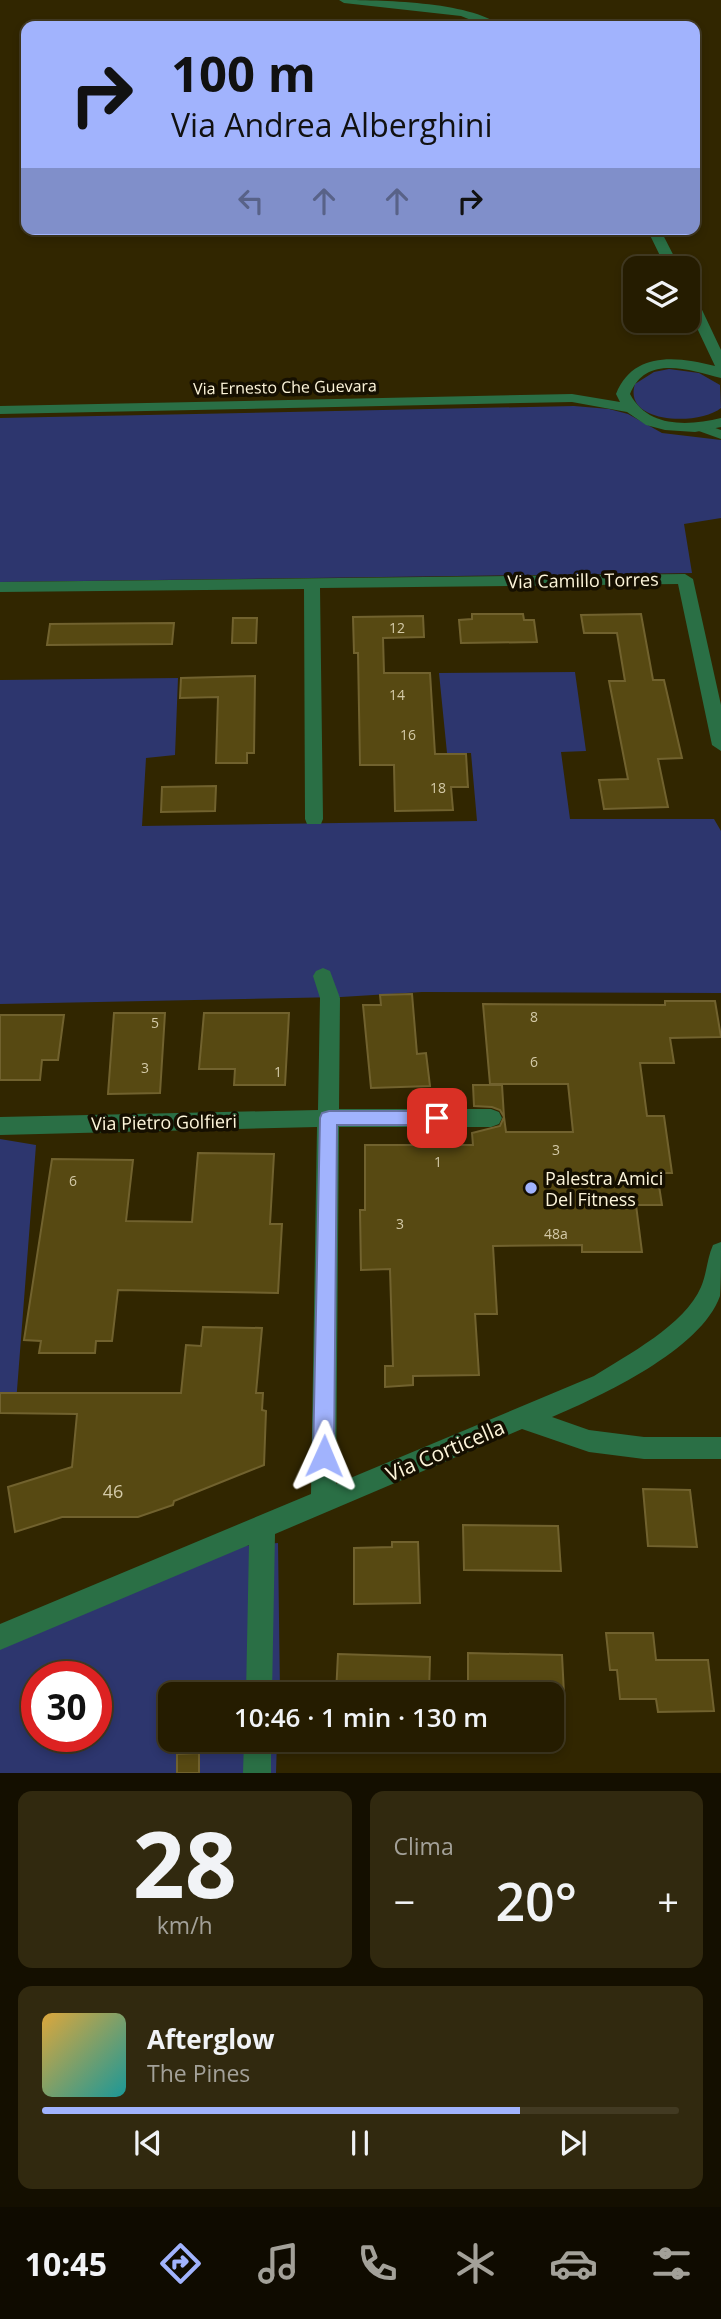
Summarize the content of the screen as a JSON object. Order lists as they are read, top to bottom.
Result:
{
  "streets": {
    "street": [
      "Via Ernesto Che Guevara",
      "Via Camillo Torres",
      "Via Pietro Golfieri",
      "Via Corticella"
    ]
  },
  "places": ["Palestra Amici Del Fitness"],
  "house_numbers": [
    "12",
    "14",
    "16",
    "18",
    "8",
    "5",
    "6",
    "3",
    "1",
    "3",
    "1",
    "6",
    "3",
    "48a",
    "46"
  ],
  "page": {
    "turn": ["100 m", "Via Andrea Alberghini"],
    "limit": "30",
    "trip": "10:46 · 1 min · 130 m",
    "tile": [
      ["28", "km/h"],
      "Clima"
    ],
    "heat": ["−", "20°", "+"],
    "song": ["Afterglow", "The Pines"],
    "tabs": "10:45"
  }
}
